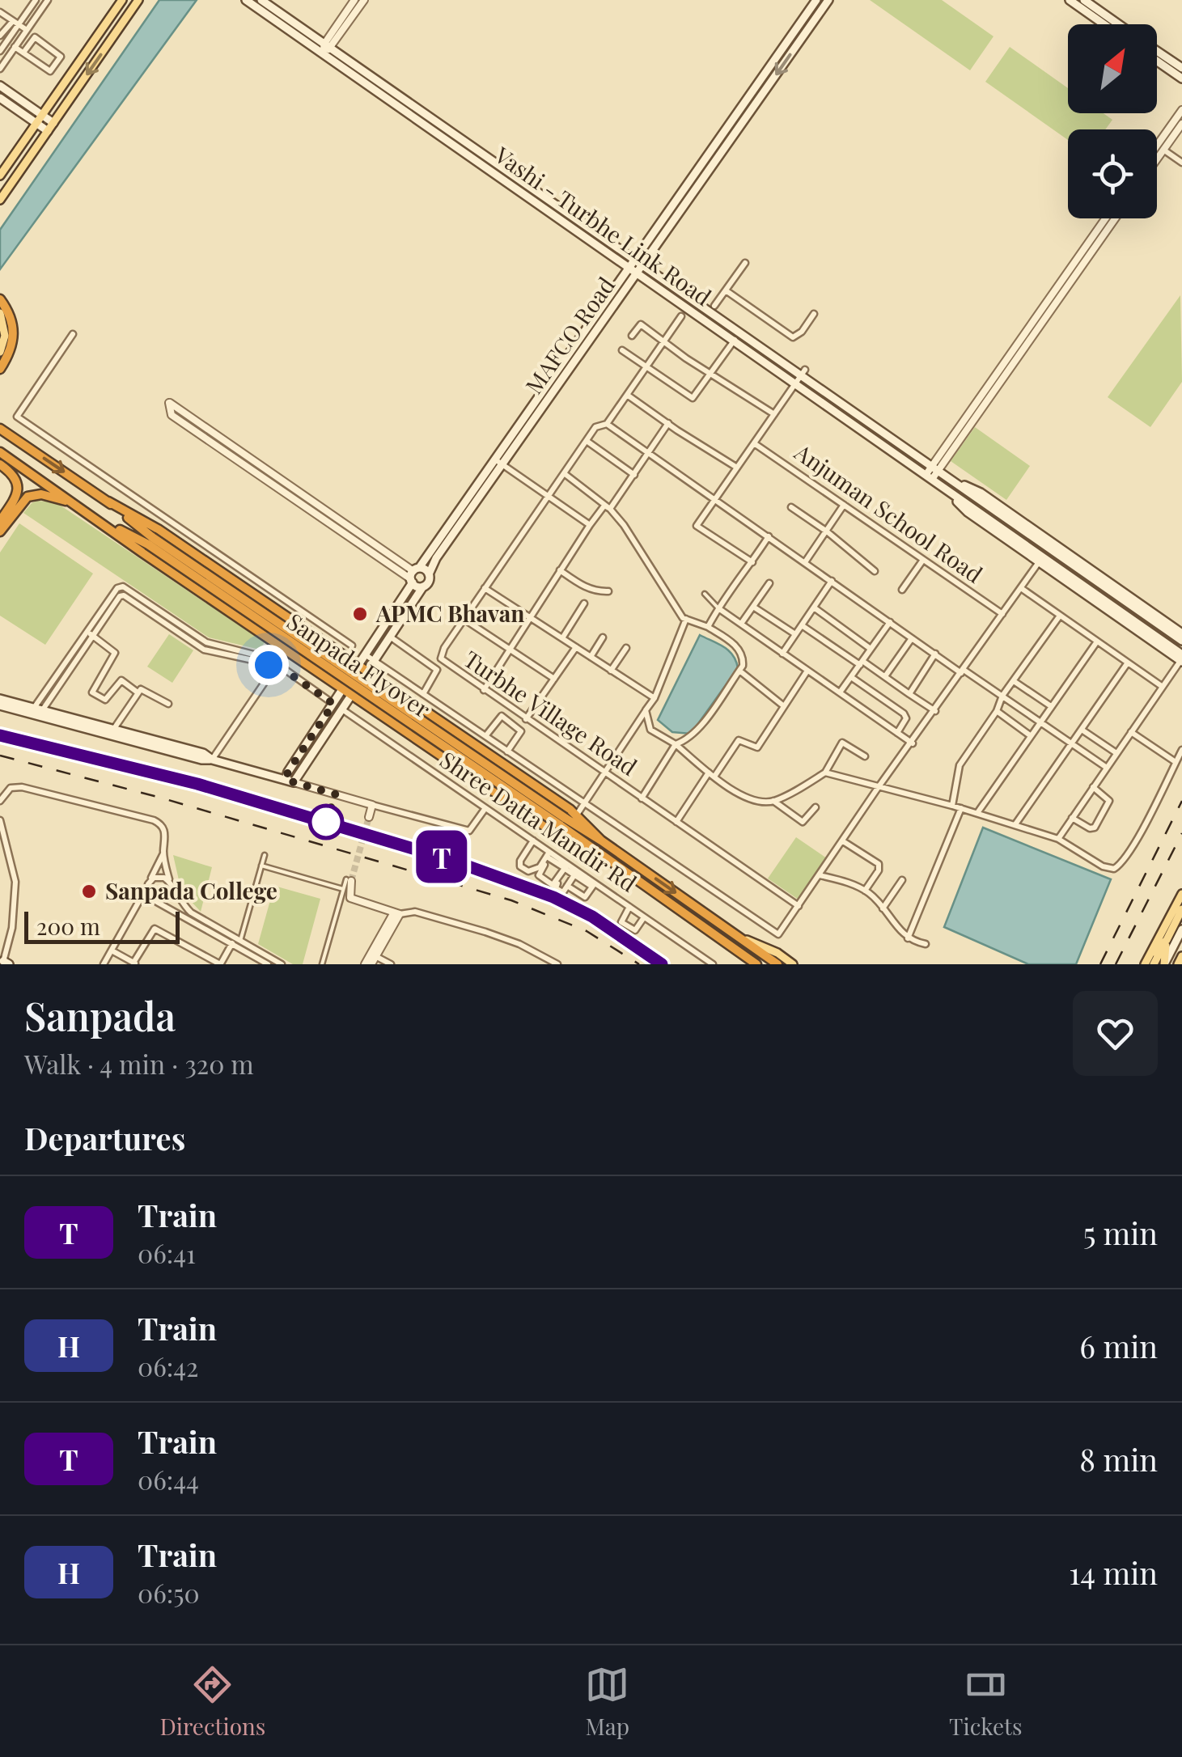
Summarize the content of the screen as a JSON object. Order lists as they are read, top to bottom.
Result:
{
  "streets": {
    "highway": ["Sanpada Flyover"],
    "main road": ["Vashi - Turbhe Link Road", "MAFCO Road"],
    "street": ["Anjuman School Road", "Turbhe Village Road", "Shree Datta Mandir Rd"]
  },
  "crossings": [
    ["Vashi - Turbhe Link Road", "MAFCO Road"]
  ],
  "places": ["APMC Bhavan", "Sanpada College"],
  "scale_bar": "200 m",
  "north": "top right",
  "page": {
    "on_map": "T",
    "scale": "200 m",
    "heading": [
      ["Sanpada", "Walk · 4 min · 320 m"],
      "Departures"
    ],
    "list": [
      {
        "mark": "T",
        "name": "Train",
        "note": "06:41",
        "value": "5 min"
      },
      {
        "mark": "H",
        "name": "Train",
        "note": "06:42",
        "value": "6 min"
      },
      {
        "mark": "T",
        "name": "Train",
        "note": "06:44",
        "value": "8 min"
      },
      {
        "mark": "H",
        "name": "Train",
        "note": "06:50",
        "value": "14 min"
      }
    ],
    "tabs": ["Directions", "Map", "Tickets"]
  }
}
